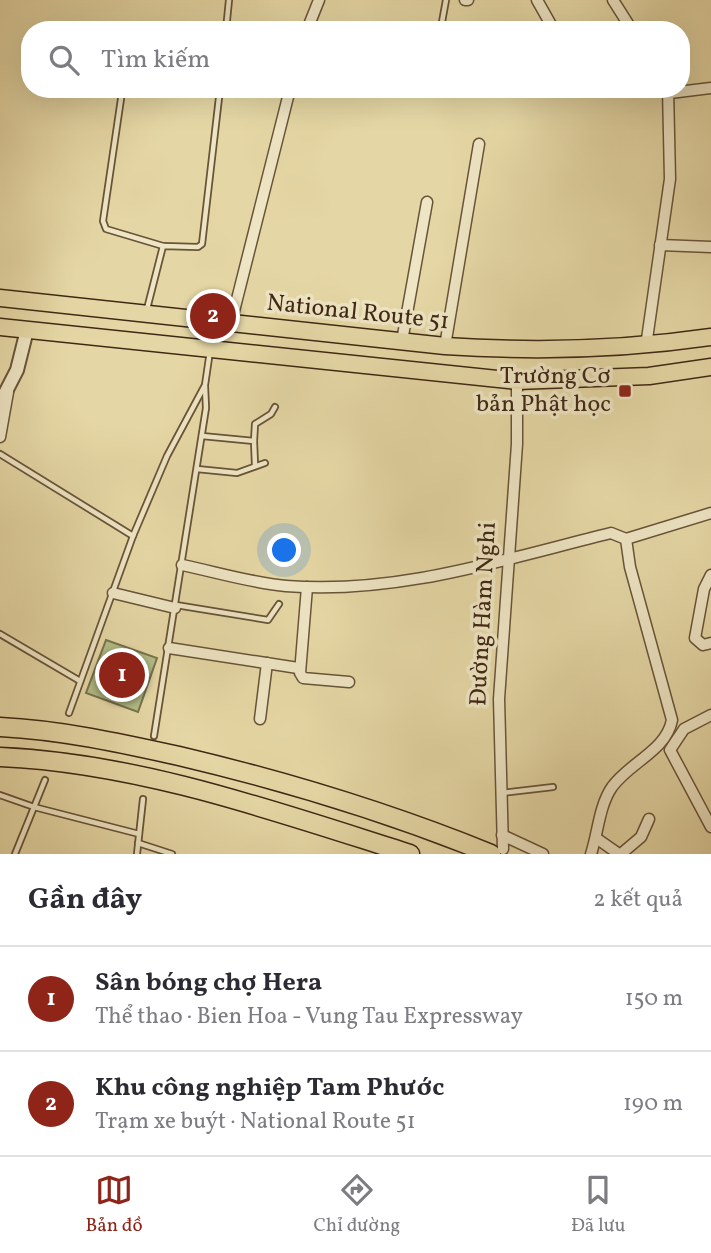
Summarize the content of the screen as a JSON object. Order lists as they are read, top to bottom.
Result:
{
  "streets": {
    "highway": ["National Route 51"],
    "street": ["Đường Hàm Nghi"]
  },
  "places": {
    "transit": ["Trường Cơ bản Phật học"]
  },
  "page": {
    "search": "Tìm kiếm",
    "pins": ["2", "1"],
    "heading": ["Gần đây", "2 kết quả"],
    "list": [
      {
        "mark": "1",
        "name": "Sân bóng chợ Hera",
        "note": "Thể thao · Bien Hoa - Vung Tau Expressway",
        "value": "150 m"
      },
      {
        "mark": "2",
        "name": "Khu công nghiệp Tam Phước",
        "note": "Trạm xe buýt · National Route 51",
        "value": "190 m"
      }
    ],
    "nav": ["Bản đồ", "Chỉ đường", "Đã lưu"]
  }
}
